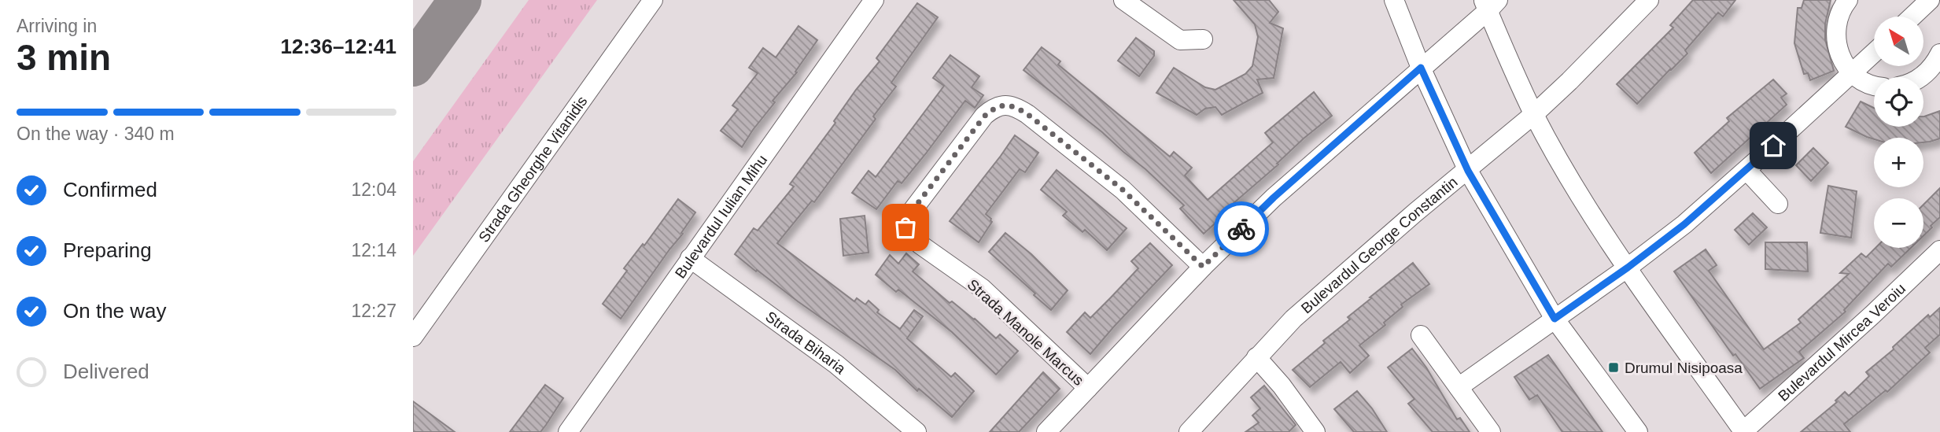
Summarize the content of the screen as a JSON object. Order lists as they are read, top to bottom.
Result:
{
  "streets": {
    "street": [
      "Strada Gheorghe Vitanidis",
      "Bulevardul Iulian Mihu",
      "Bulevardul George Constantin",
      "Strada Manole Marcus",
      "Bulevardul Mircea Veroiu",
      "Strada Biharia"
    ]
  },
  "crossings": [
    ["Bulevardul Iulian Mihu", "Strada Biharia"]
  ],
  "places": {
    "transit": ["Drumul Nisipoasa"]
  },
  "north": "top left",
  "page": {
    "heading": ["3 min", "Arriving in", "12:36–12:41"],
    "map_buttons": ["+", "−"],
    "bar": "On the way · 340 m",
    "list": [
      ["Confirmed", "12:04"],
      ["Preparing", "12:14"],
      ["On the way", "12:27"],
      "Delivered"
    ]
  }
}
